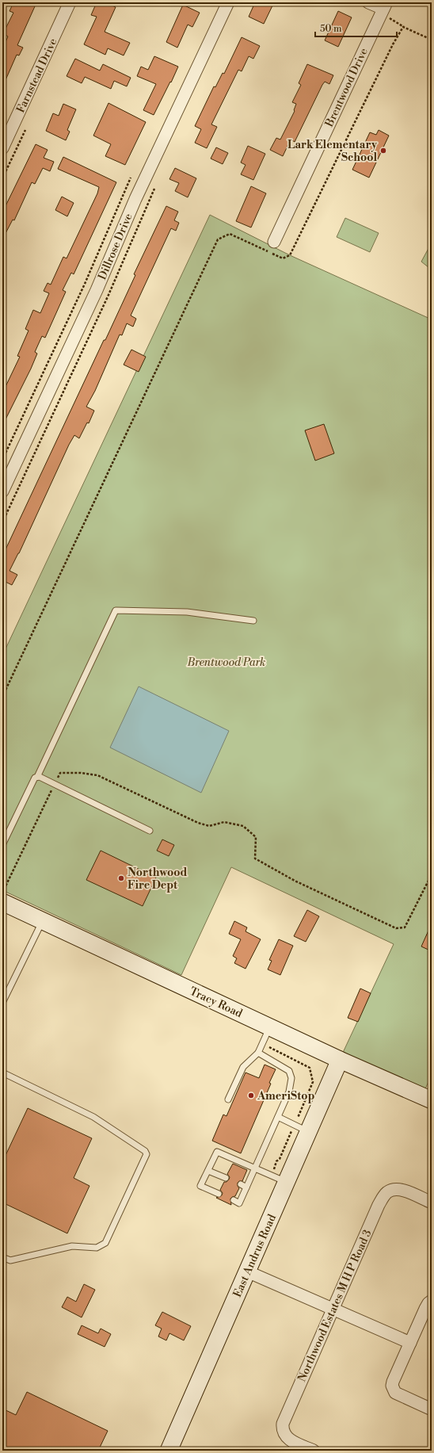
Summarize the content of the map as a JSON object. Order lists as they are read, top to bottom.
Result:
{
  "streets": {
    "street": [
      "Farnstead Drive",
      "Brentwood Drive",
      "Dillrose Drive",
      "Tracy Road",
      "East Andrus Road",
      "Northwood Estates M H P Road 3"
    ]
  },
  "crossings": [
    ["Tracy Road", "East Andrus Road"]
  ],
  "parks": ["Brentwood Park"],
  "places": ["Lark Elementary School", "Northwood Fire Dept", "AmeriStop"],
  "scale_bar": "50 m"
}
